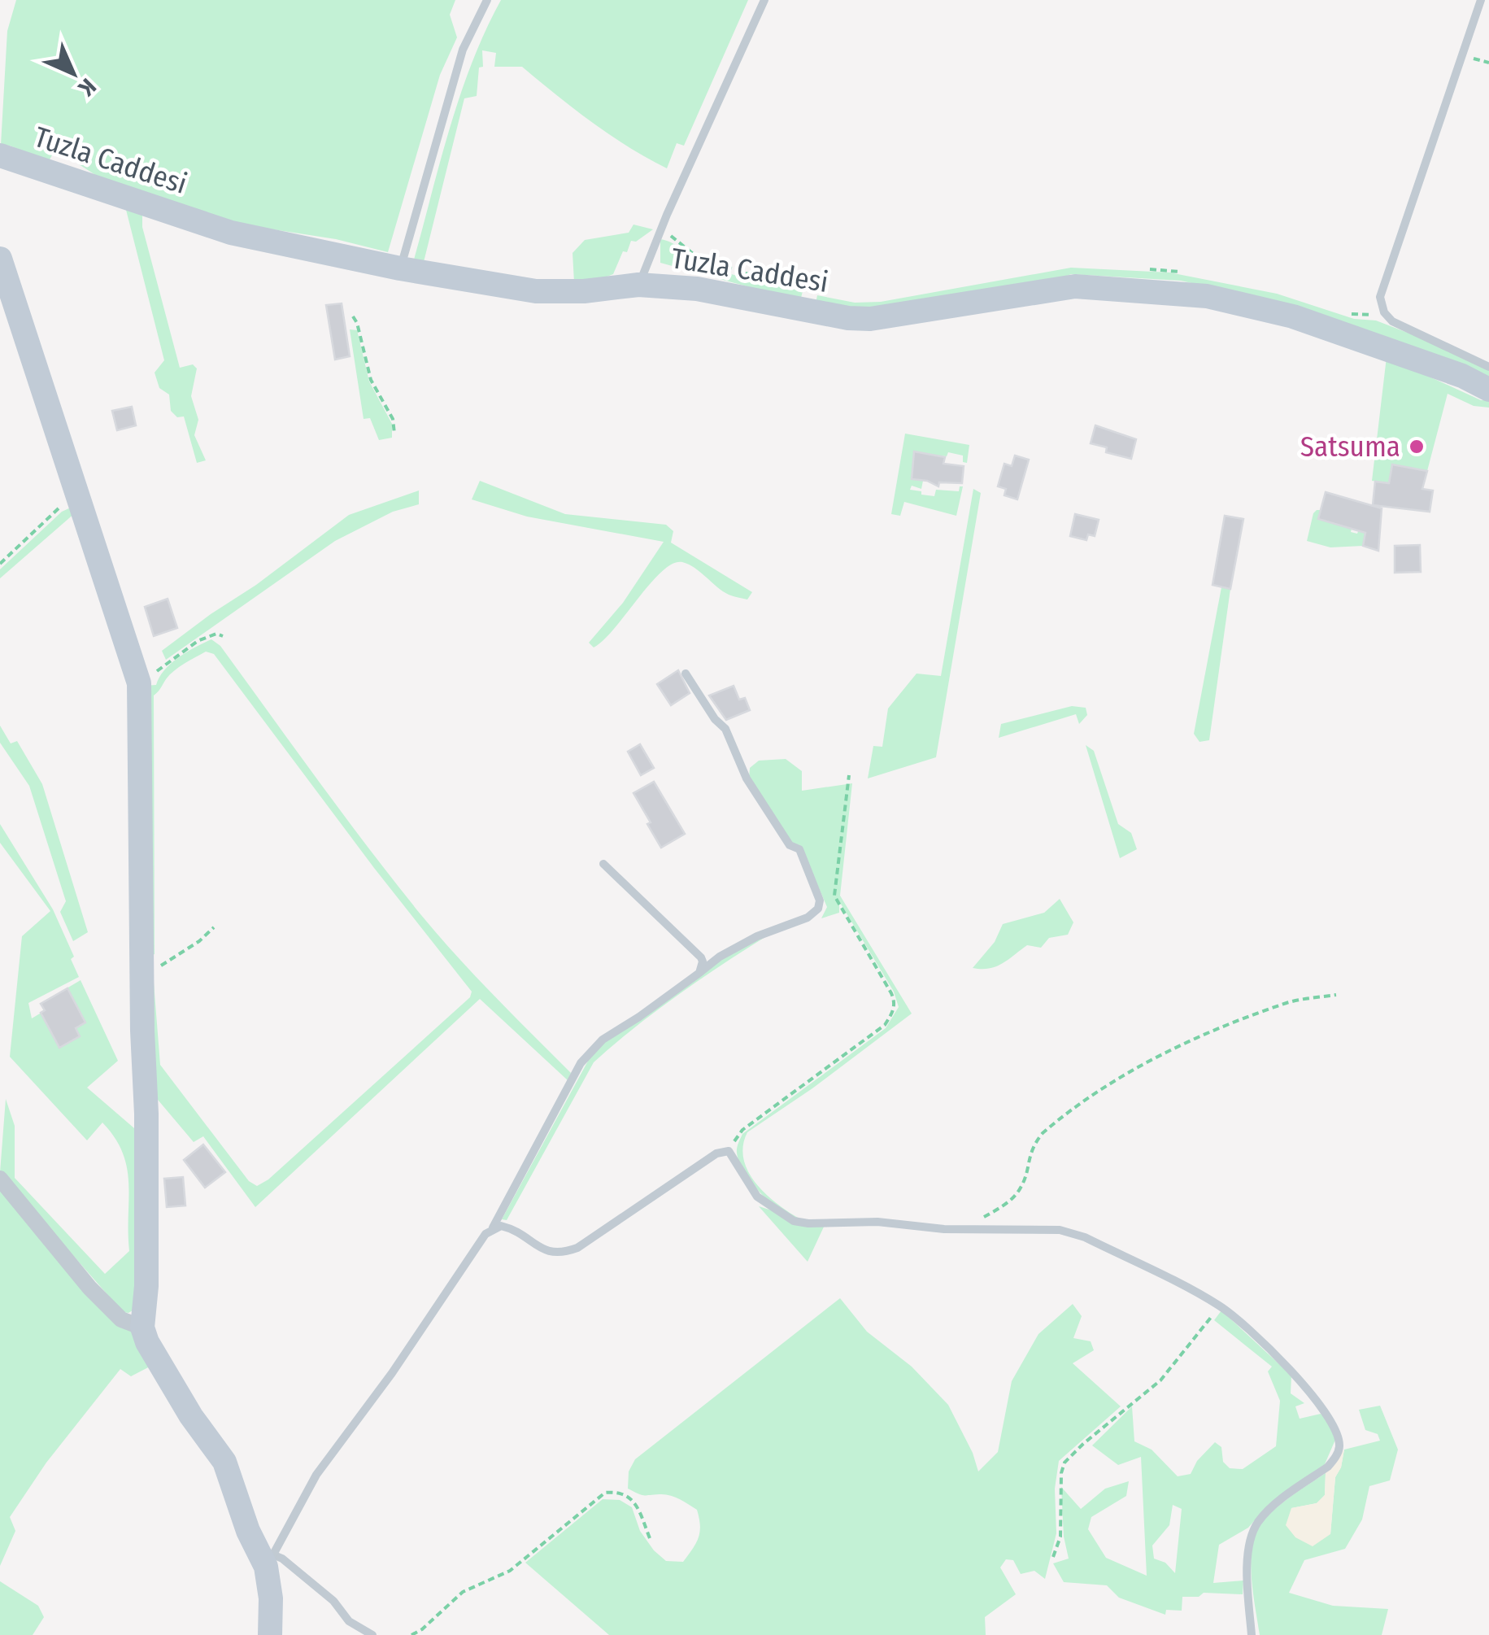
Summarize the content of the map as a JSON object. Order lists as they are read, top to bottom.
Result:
{
  "streets": {
    "main road": ["Tuzla Caddesi"]
  },
  "places": ["Satsuma"],
  "north": "bottom right"
}
